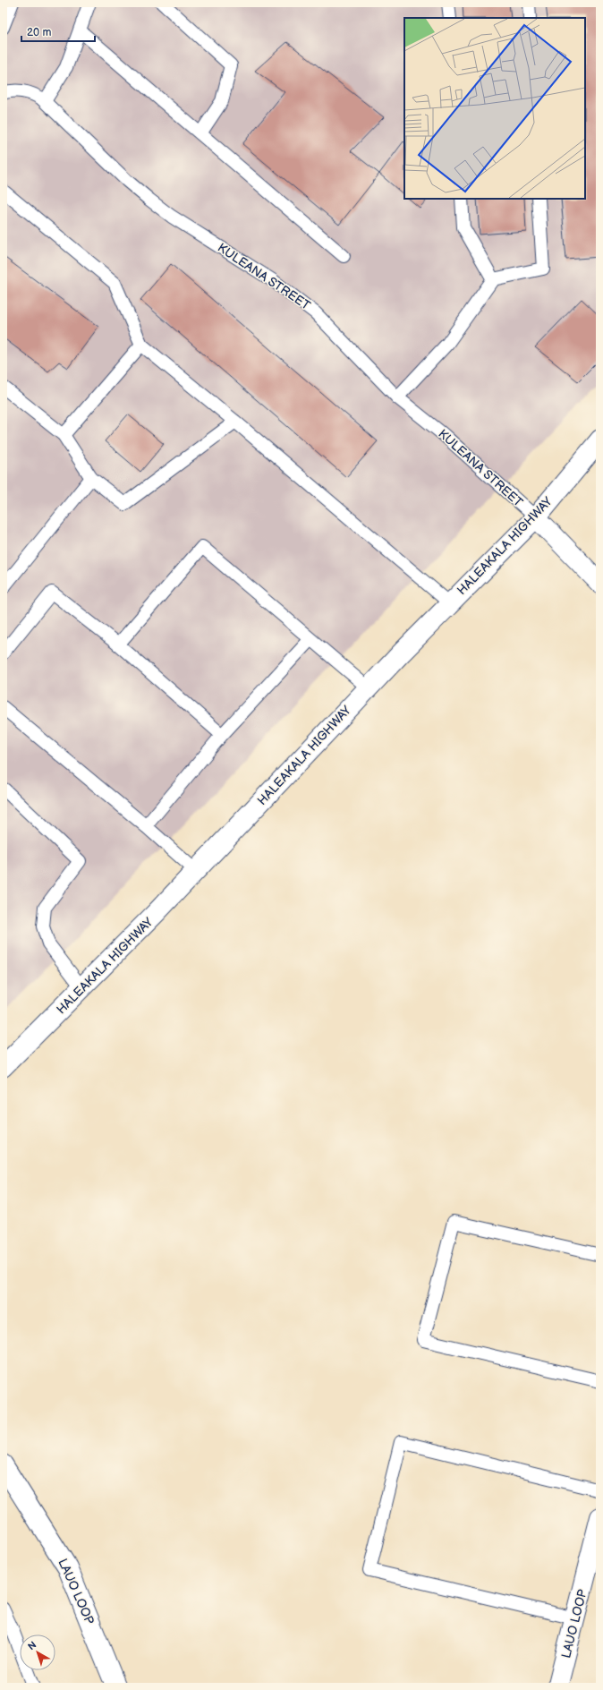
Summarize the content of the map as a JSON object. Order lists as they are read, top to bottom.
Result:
{
  "streets": {
    "street": ["HALEAKALA HIGHWAY", "LAUO LOOP"],
    "lane": ["KULEANA STREET"]
  },
  "crossings": [
    ["KULEANA STREET", "HALEAKALA HIGHWAY"]
  ],
  "scale_bar": "20 m",
  "north": "top left"
}
